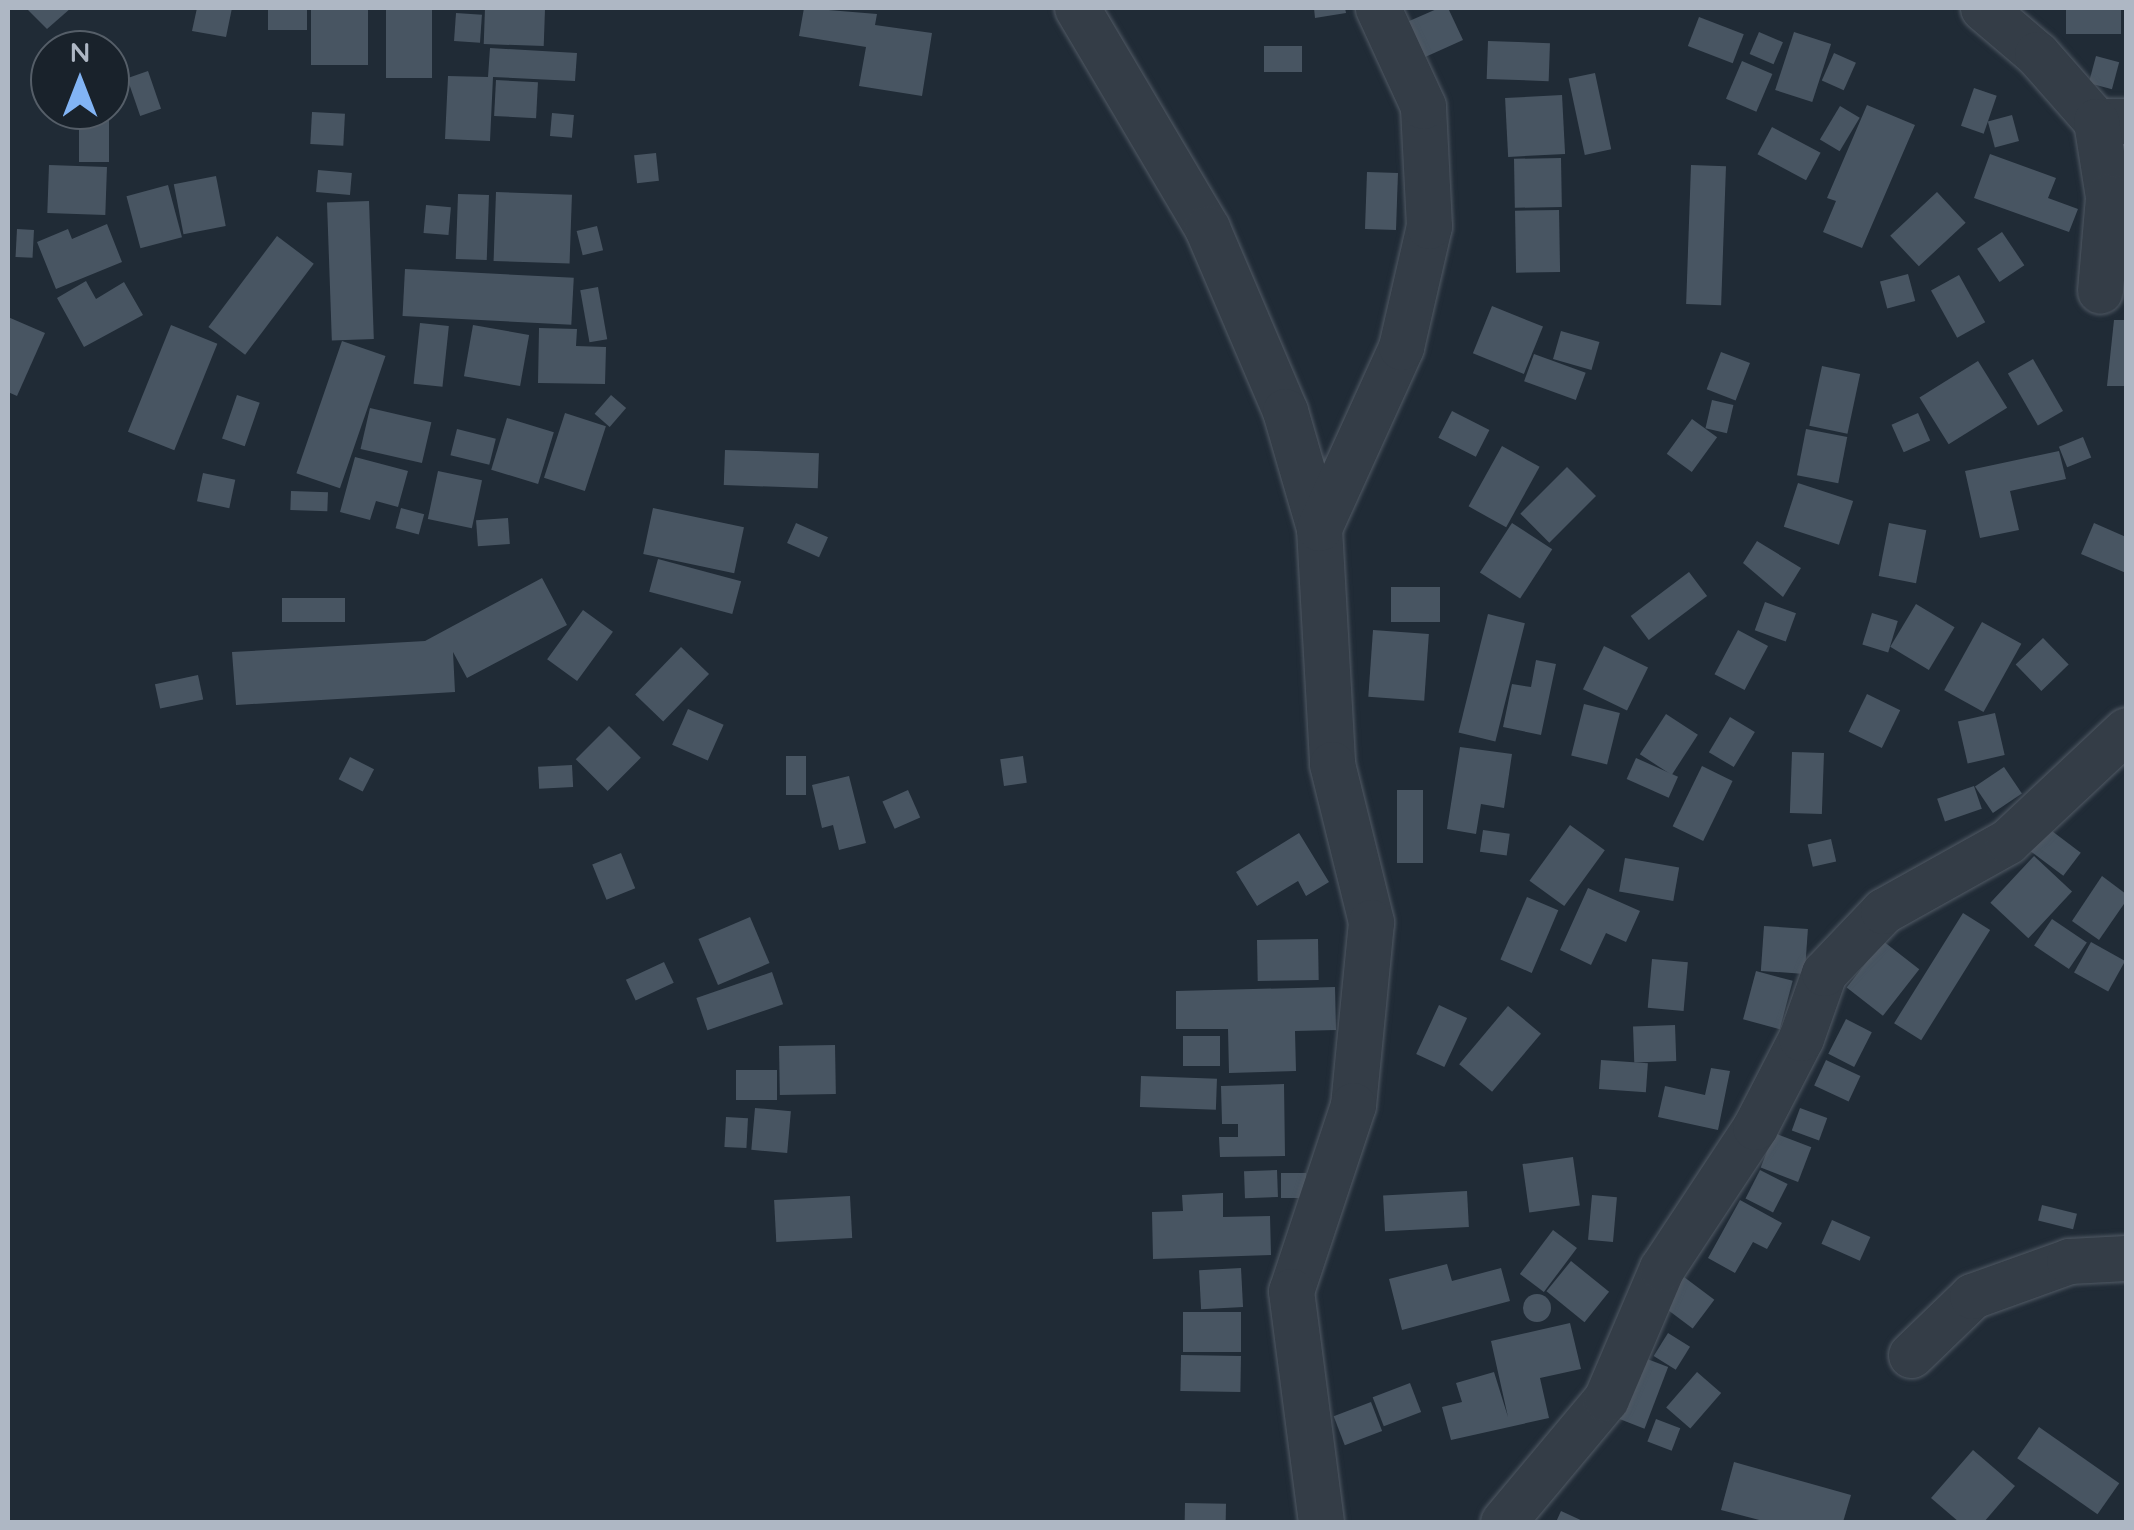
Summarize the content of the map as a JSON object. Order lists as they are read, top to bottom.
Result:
{
  "north": "top"
}
